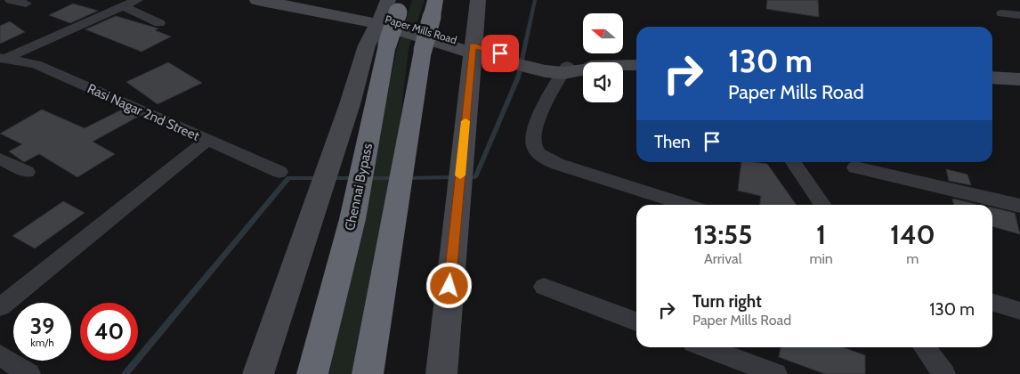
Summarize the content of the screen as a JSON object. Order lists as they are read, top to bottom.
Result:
{
  "streets": {
    "highway": ["Chennai Bypass"],
    "street": ["Paper Mills Road", "Rasi Nagar 2nd Street"]
  },
  "crossings": [
    ["Paper Mills Road", "Chennai Bypass"]
  ],
  "north": "left",
  "page": {
    "turn": ["130 m", "Paper Mills Road"],
    "then": "Then",
    "eta": [
      "13:55",
      "Arrival",
      "1",
      "min",
      "140",
      "m"
    ],
    "list": [
      {
        "name": "Turn right",
        "note": "Paper Mills Road",
        "value": "130 m"
      }
    ],
    "speed": "39 km/h",
    "limit": "40"
  }
}
